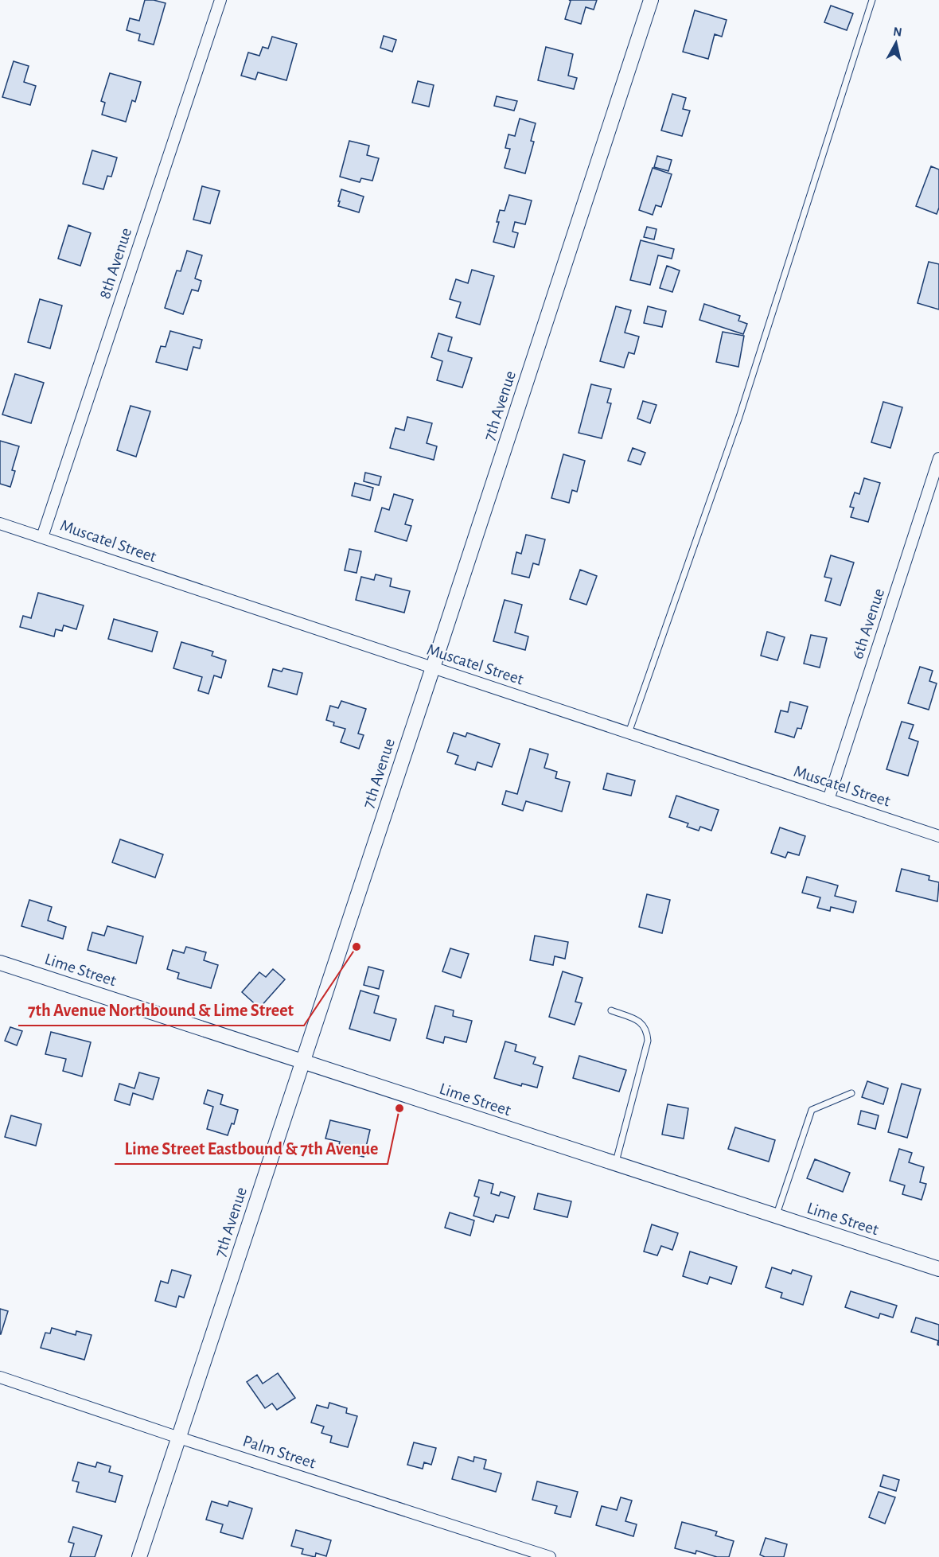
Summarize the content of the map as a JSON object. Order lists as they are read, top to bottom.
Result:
{
  "streets": {
    "street": [
      "8th Avenue",
      "7th Avenue",
      "Muscatel Street",
      "6th Avenue",
      "Lime Street",
      "Palm Street"
    ]
  },
  "crossings": [
    ["8th Avenue", "Muscatel Street"],
    ["7th Avenue", "Muscatel Street"],
    ["7th Avenue", "Lime Street"],
    ["7th Avenue", "Palm Street"],
    ["Muscatel Street", "6th Avenue"]
  ],
  "places": ["7th Avenue Northbound & Lime Street", "Lime Street Eastbound & 7th Avenue"],
  "north": "top"
}
